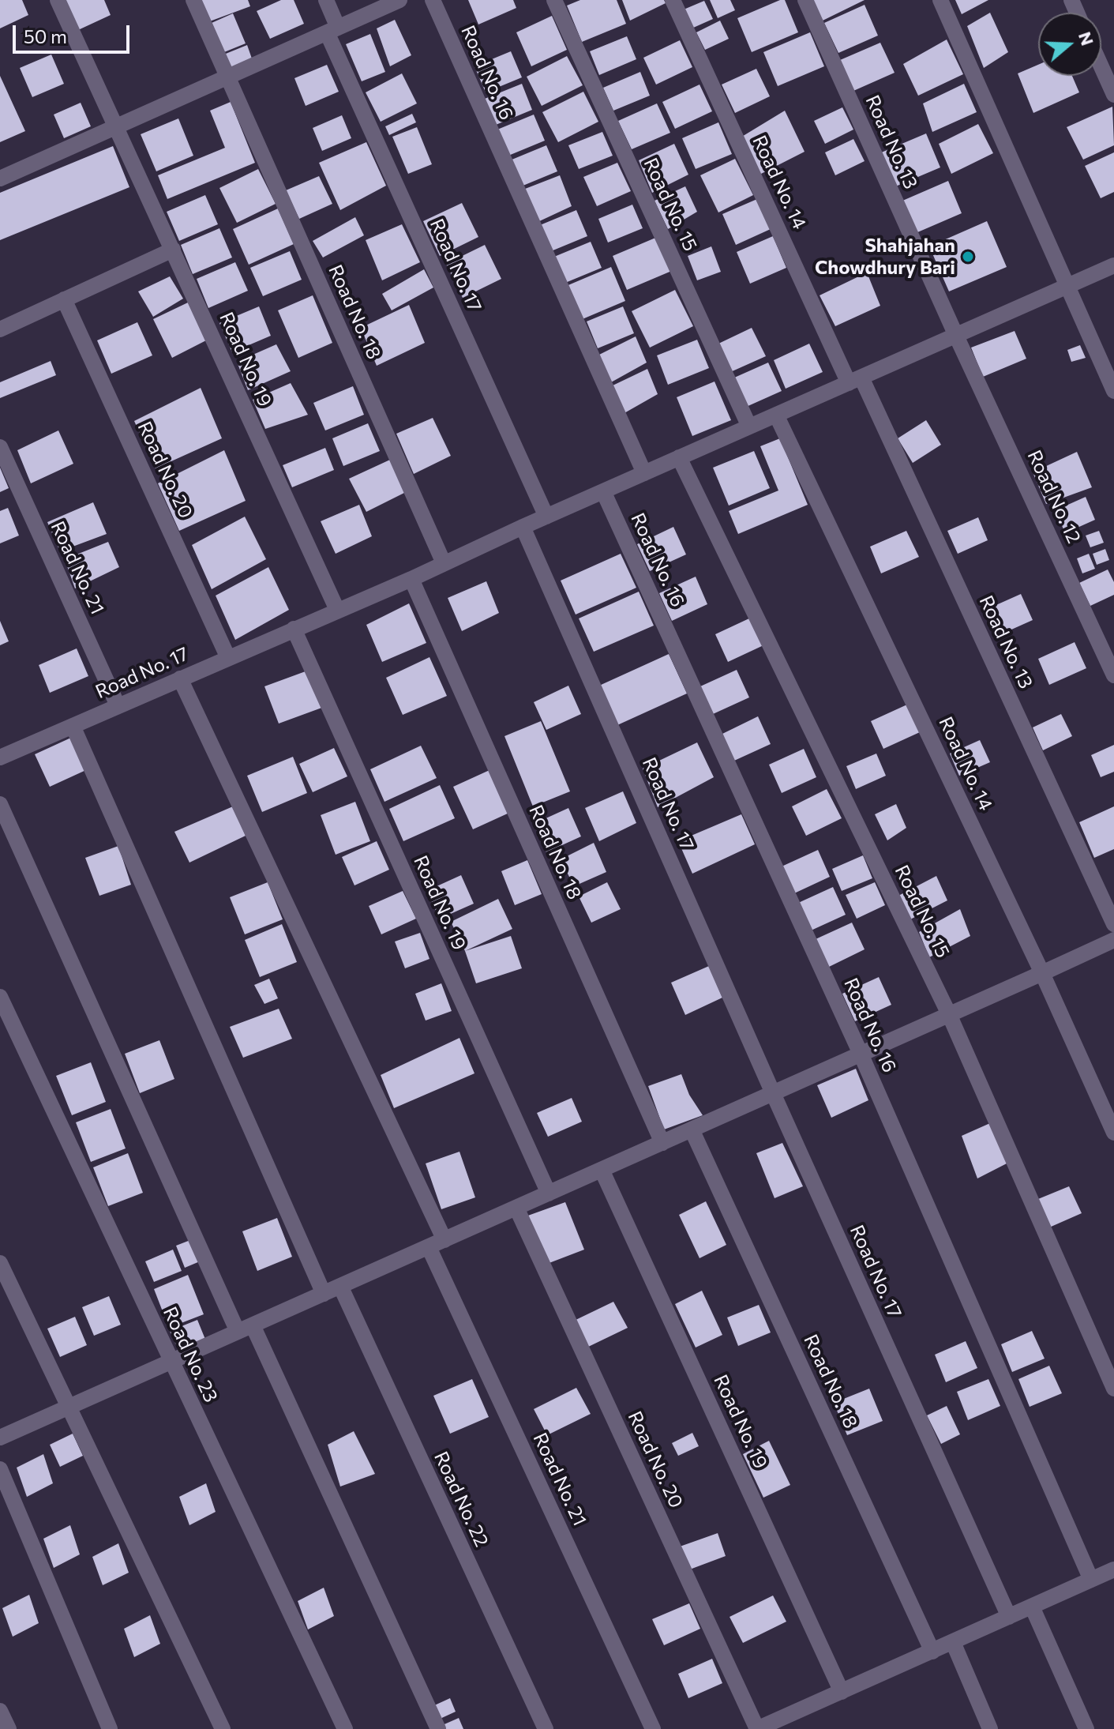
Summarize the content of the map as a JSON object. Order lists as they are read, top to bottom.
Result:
{
  "streets": {
    "street": [
      "Road No. 16",
      "Road No. 13",
      "Road No. 14",
      "Road No. 15",
      "Road No. 17",
      "Road No. 18",
      "Road No. 19",
      "Road No. 20",
      "Road No. 12",
      "Road No. 21",
      "Road No. 23",
      "Road No. 22"
    ]
  },
  "crossings": [
    ["Road No. 13", "Road No. 14"],
    ["Road No. 13", "Road No. 12"],
    ["Road No. 17", "Road No. 18"],
    ["Road No. 17", "Road No. 19"],
    ["Road No. 17", "Road No. 20"],
    ["Road No. 17", "Road No. 21"]
  ],
  "places": ["Shahjahan Chowdhury Bari"],
  "scale_bar": "50 m",
  "north": "right"
}
